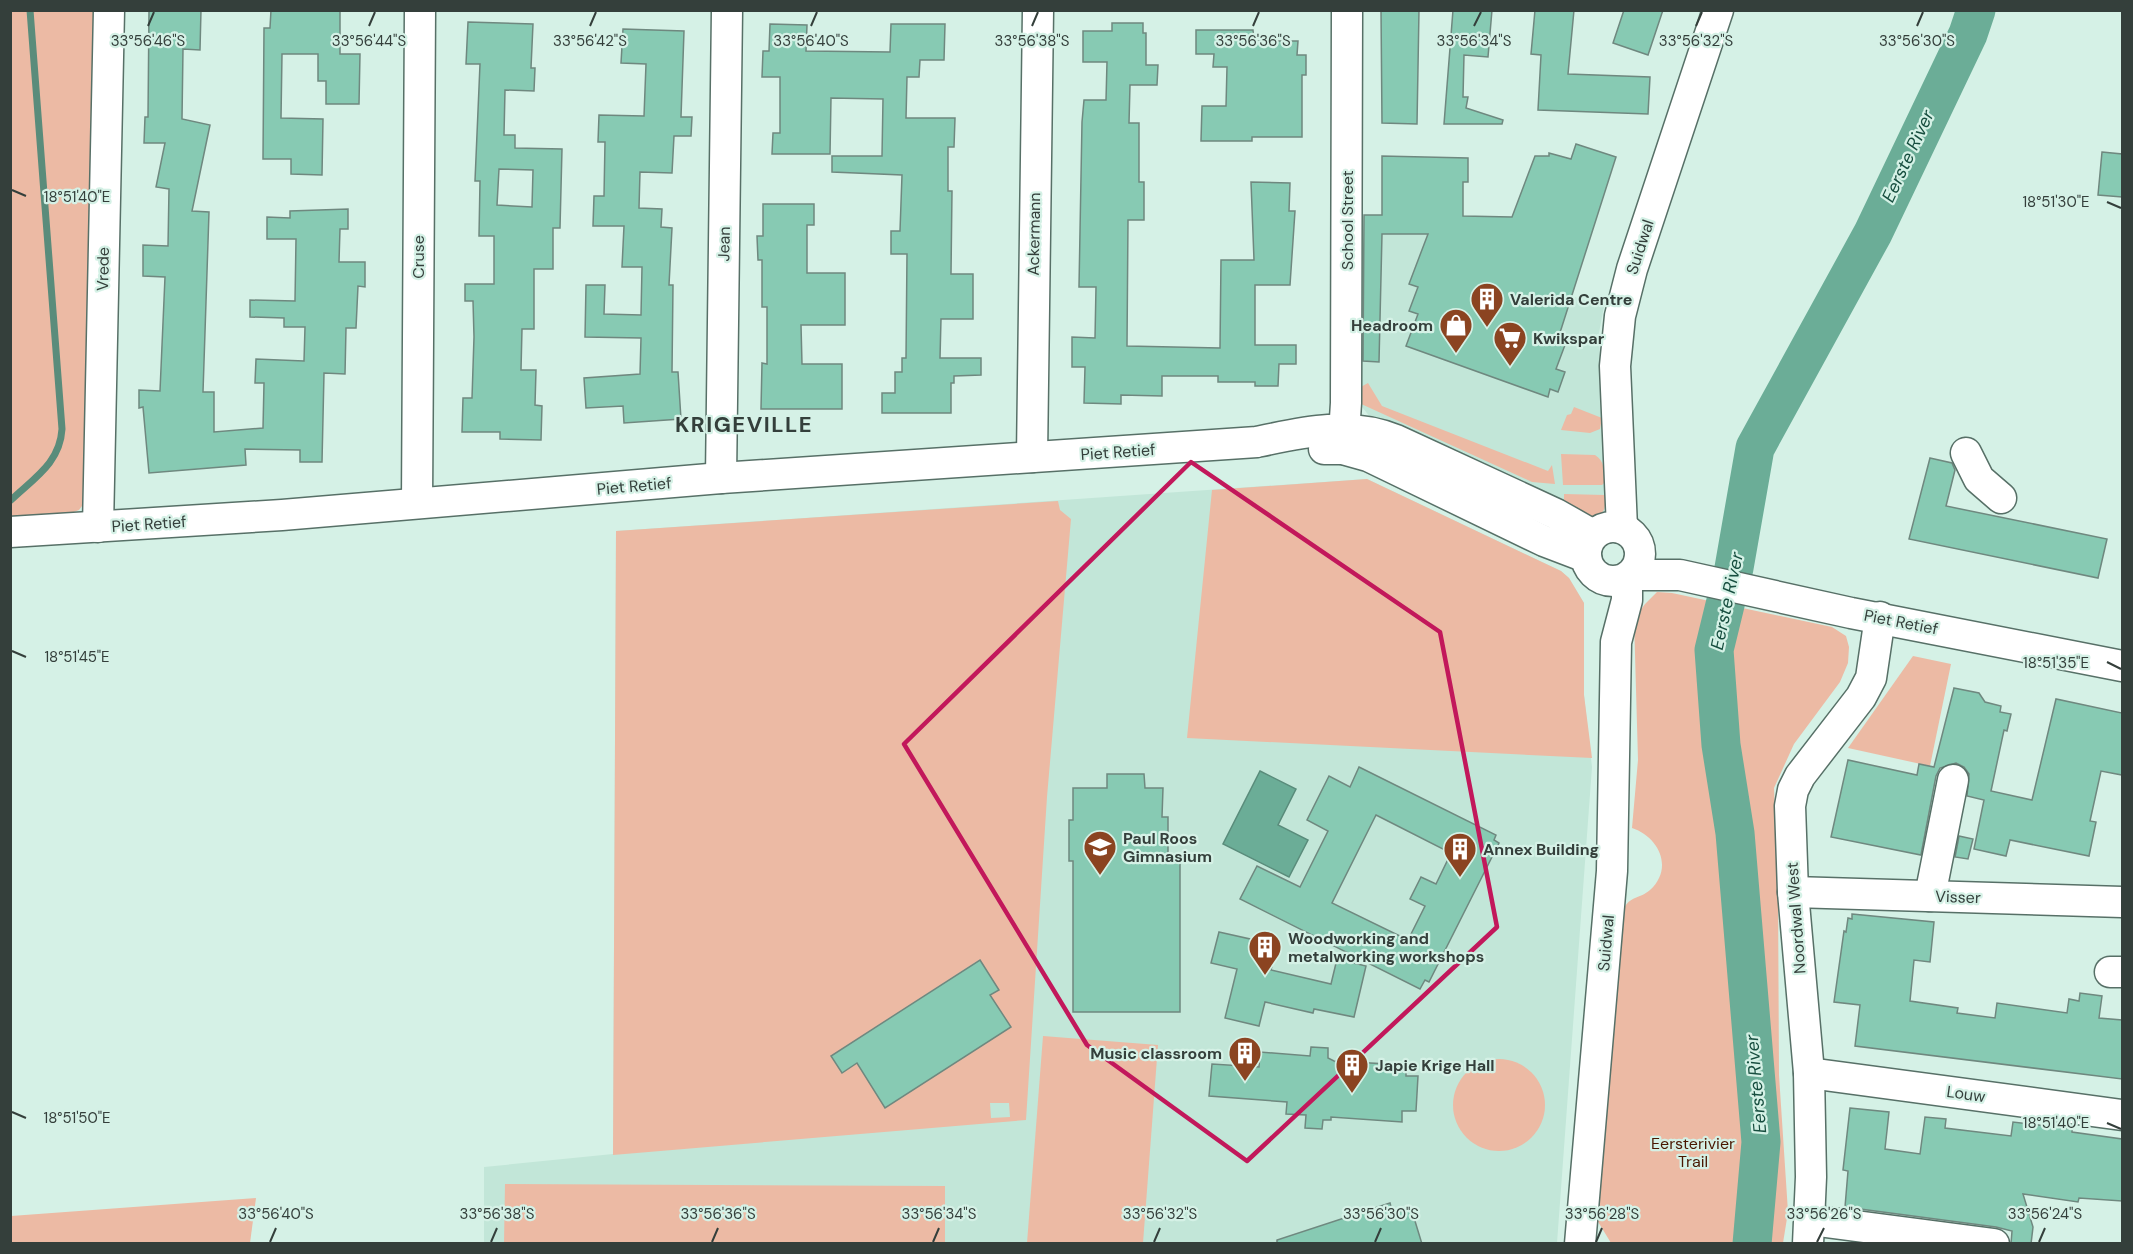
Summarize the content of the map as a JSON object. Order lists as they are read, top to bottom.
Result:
{
  "streets": {
    "street": [
      "School Street",
      "Ackermann",
      "Jean",
      "Suidwal",
      "Cruse",
      "Vrede",
      "Piet Retief",
      "Visser",
      "Noordwal West",
      "Louw"
    ]
  },
  "crossings": [
    ["School Street", "Piet Retief"],
    ["Ackermann", "Piet Retief"],
    ["Jean", "Piet Retief"],
    ["Suidwal", "Piet Retief"],
    ["Cruse", "Piet Retief"],
    ["Vrede", "Piet Retief"],
    ["Piet Retief", "Noordwal West"],
    ["Visser", "Noordwal West"],
    ["Noordwal West", "Louw"]
  ],
  "districts": ["KRIGEVILLE"],
  "water": ["Eerste River"],
  "parks": ["Eersterivier Trail"],
  "places": {
    "building": [
      "Valerida Centre",
      "Annex Building",
      "Woodworking and metalworking workshops",
      "Music classroom",
      "Japie Krige Hall"
    ],
    "shop": ["Headroom"],
    "supermarket": ["Kwikspar"],
    "school or university": ["Paul Roos Gimnasium"]
  },
  "coordinates": [
    "33°56'46\"S",
    "33°56'44\"S",
    "33°56'42\"S",
    "33°56'40\"S",
    "33°56'38\"S",
    "33°56'36\"S",
    "33°56'34\"S",
    "33°56'32\"S",
    "33°56'30\"S",
    "18°51'40\"E",
    "18°51'30\"E",
    "18°51'45\"E",
    "18°51'35\"E",
    "18°51'50\"E",
    "33°56'28\"S",
    "33°56'26\"S",
    "33°56'24\"S"
  ]
}
